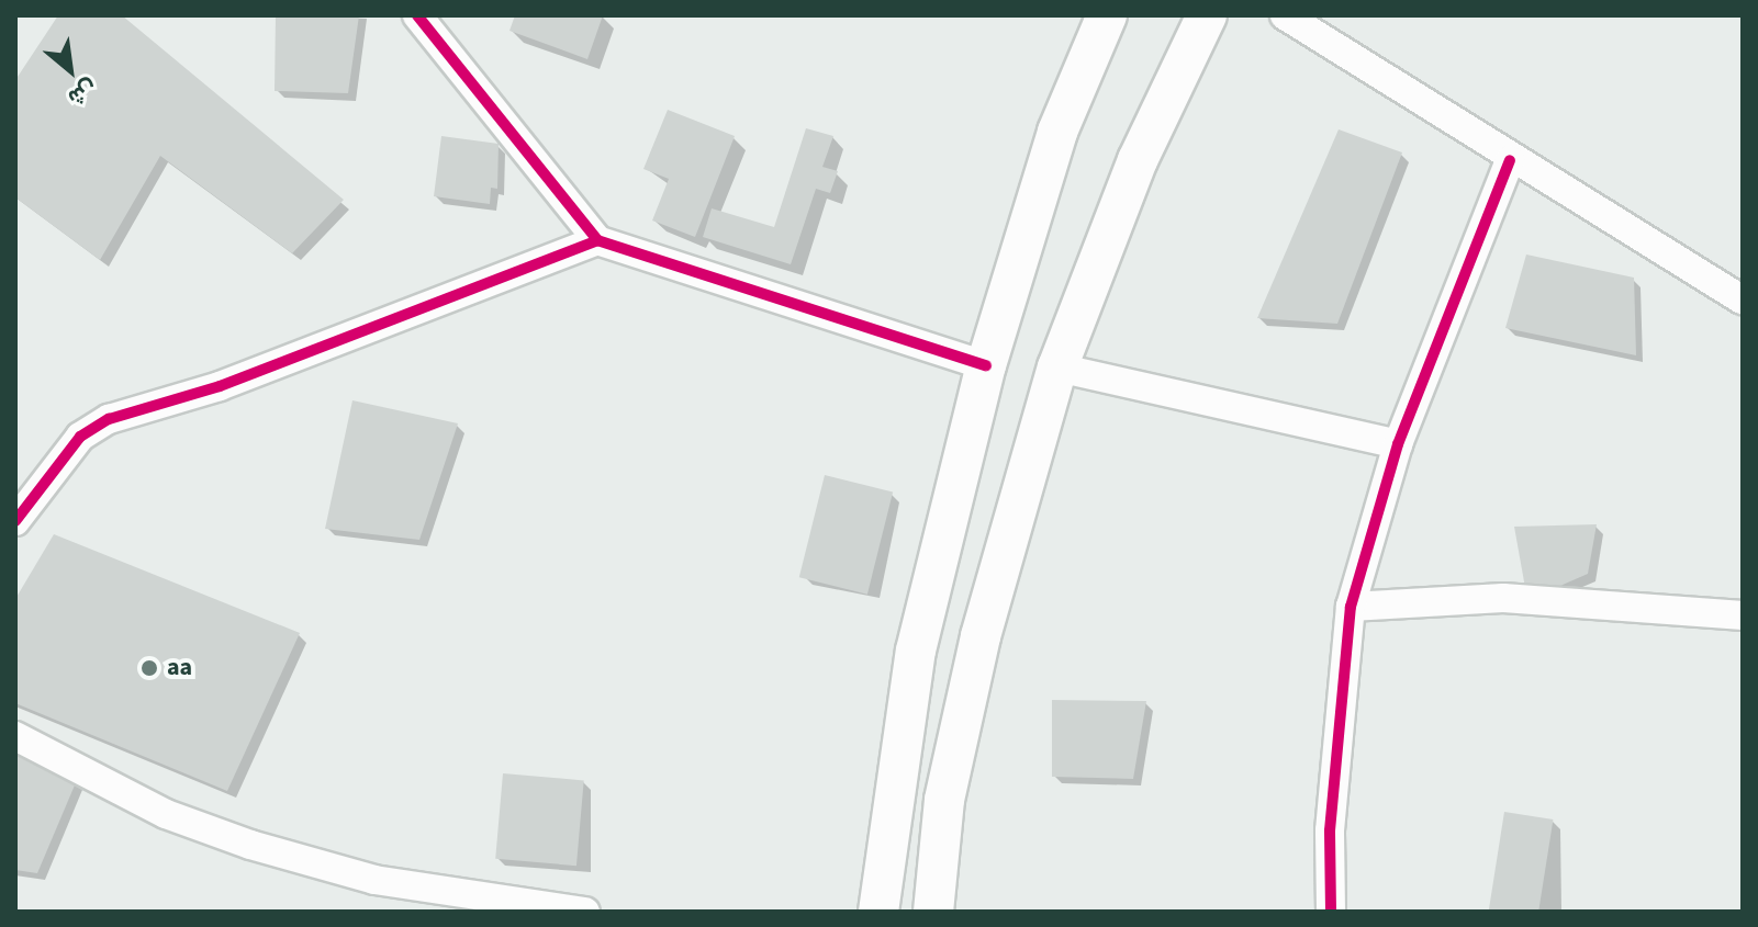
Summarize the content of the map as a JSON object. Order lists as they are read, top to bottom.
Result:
{
  "places": ["aa"],
  "north": "bottom right"
}
